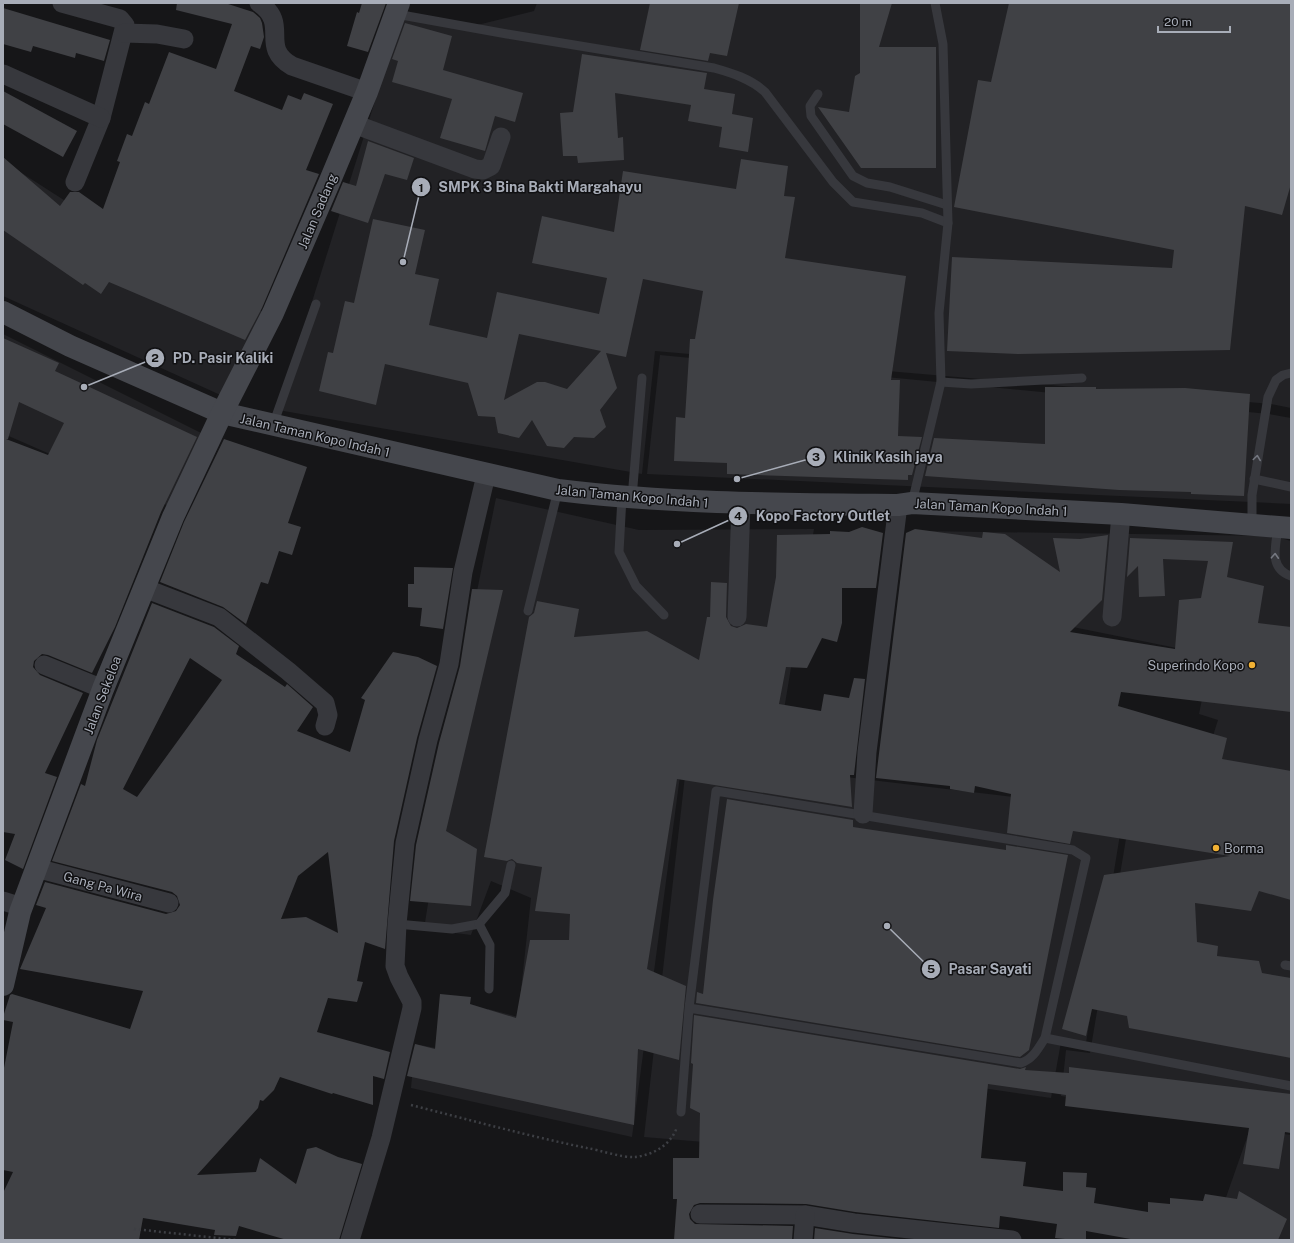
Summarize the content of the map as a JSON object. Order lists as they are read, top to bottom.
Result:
{
  "streets": {
    "main road": ["Jalan Sadang", "Jalan Taman Kopo Indah 1", "Jalan Sekeloa"],
    "street": ["Gang Pa Wira"]
  },
  "crossings": [
    ["Jalan Sadang", "Jalan Taman Kopo Indah 1"],
    ["Jalan Sadang", "Jalan Sekeloa"],
    ["Jalan Taman Kopo Indah 1", "Jalan Sekeloa"],
    ["Jalan Sekeloa", "Gang Pa Wira"]
  ],
  "places": [
    "SMPK 3 Bina Bakti Margahayu",
    "PD. Pasir Kaliki",
    "Klinik Kasih jaya",
    "Kopo Factory Outlet",
    "Superindo Kopo",
    "Borma",
    "Pasar Sayati"
  ],
  "scale_bar": "20 m"
}
